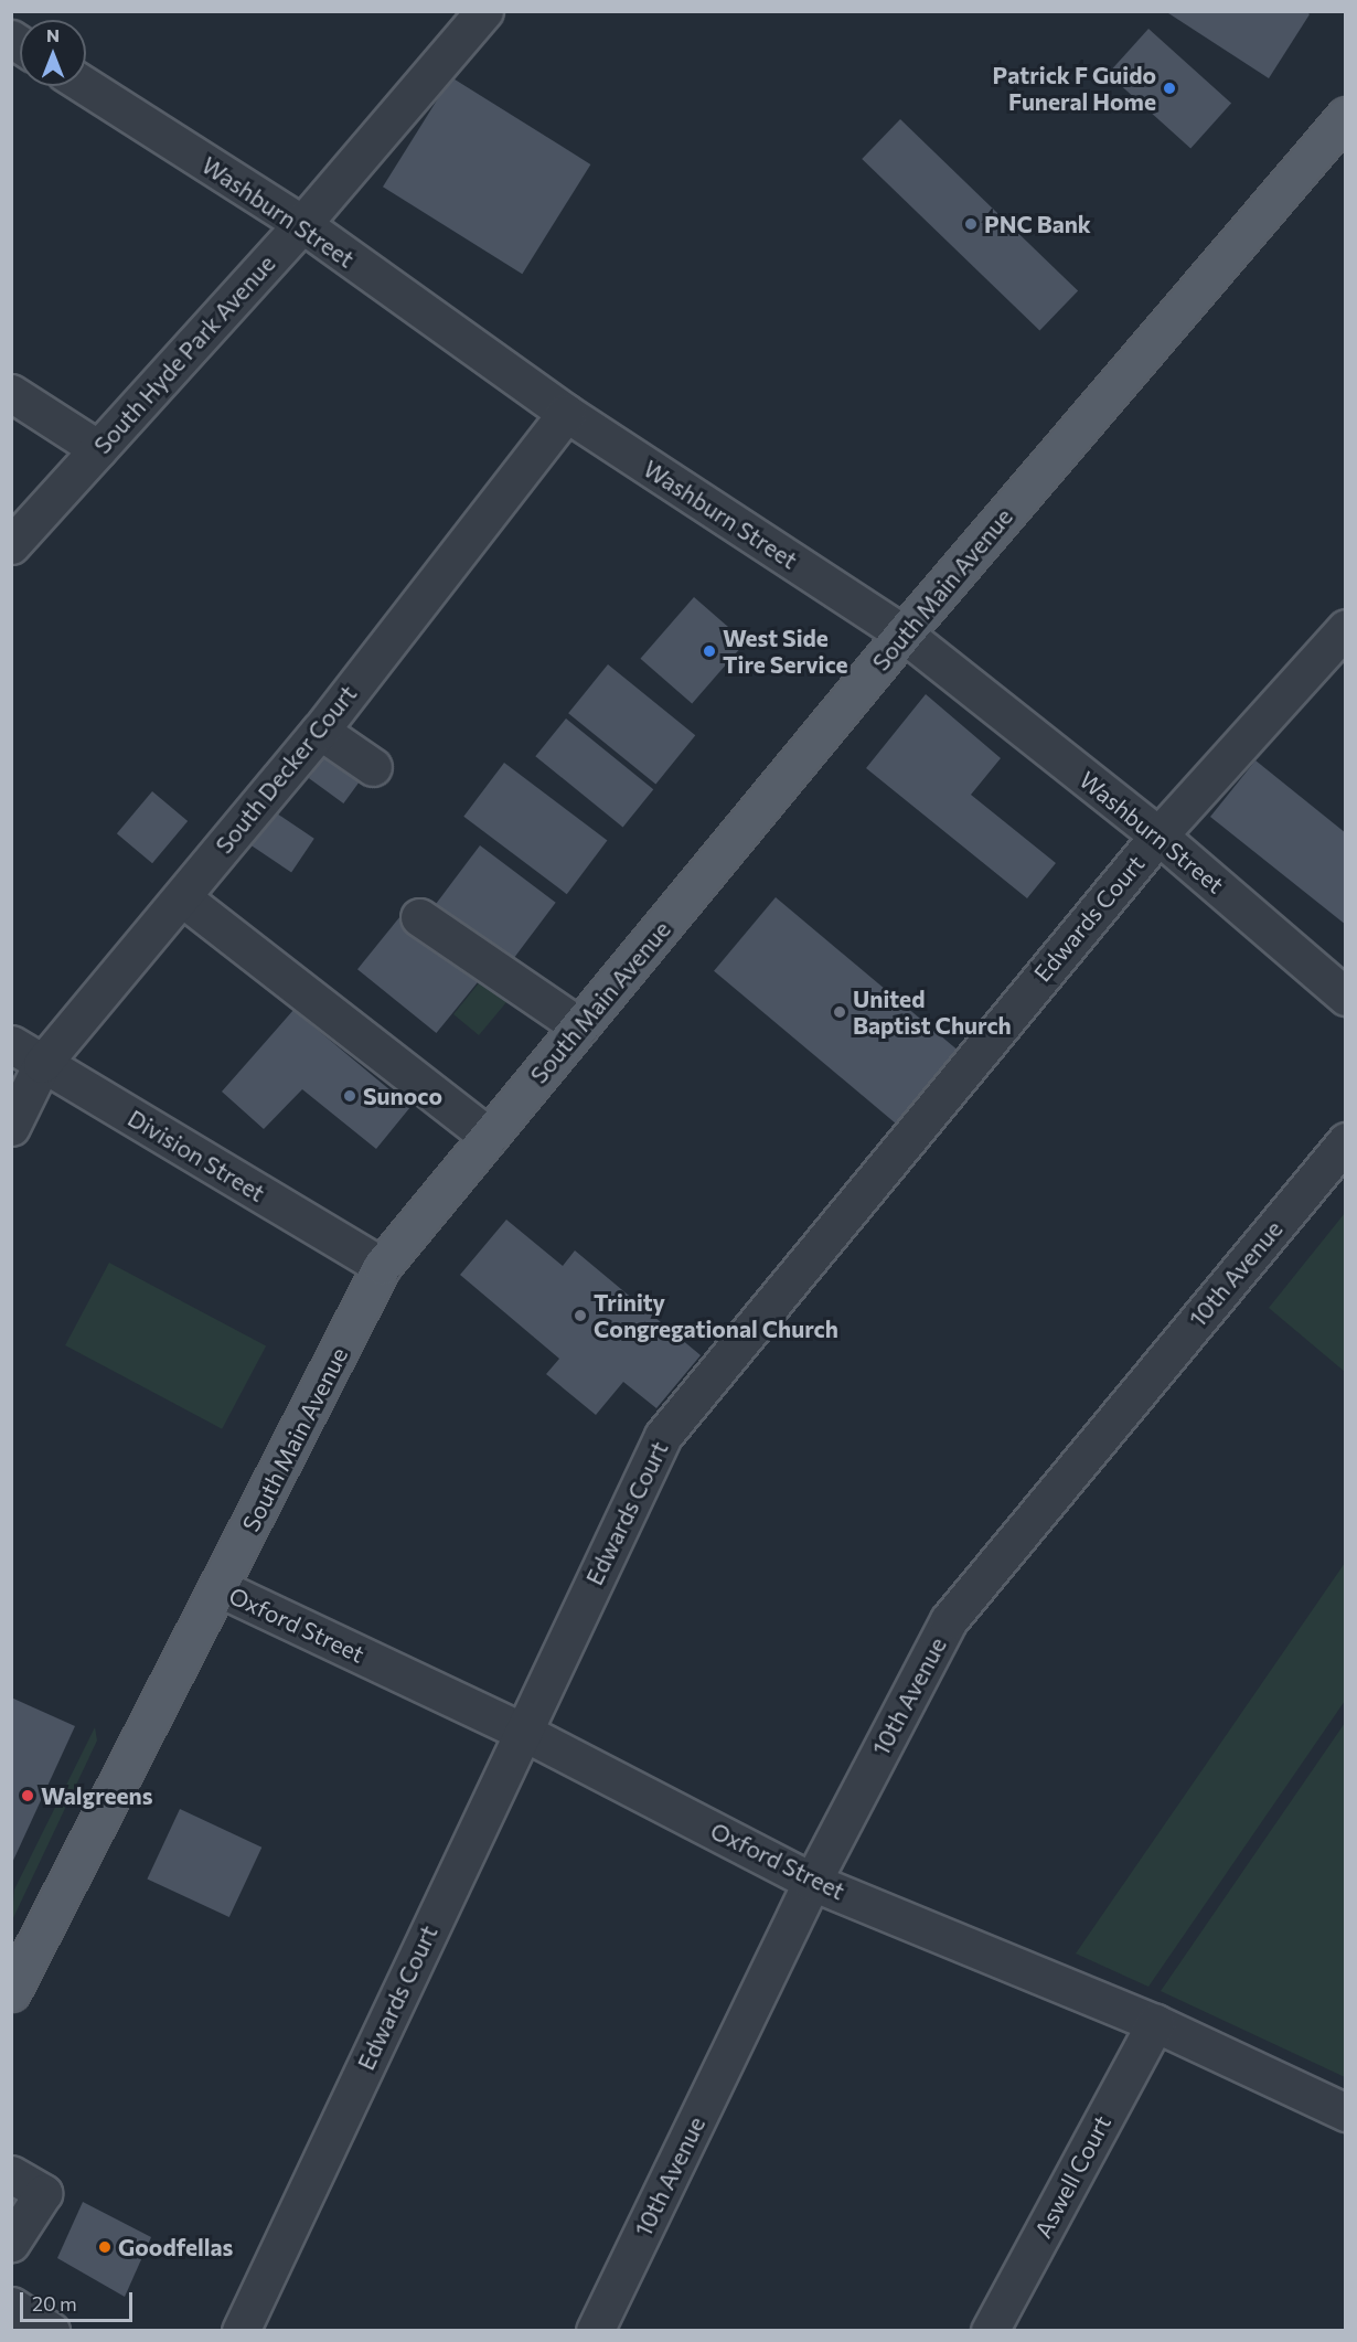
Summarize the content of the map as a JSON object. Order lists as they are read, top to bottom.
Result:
{
  "streets": {
    "main road": ["South Main Avenue"],
    "street": [
      "Washburn Street",
      "South Hyde Park Avenue",
      "South Decker Court",
      "Edwards Court",
      "Division Street",
      "10th Avenue",
      "Oxford Street",
      "Aswell Court"
    ]
  },
  "crossings": [
    ["Washburn Street", "South Hyde Park Avenue"],
    ["Washburn Street", "South Main Avenue"],
    ["Washburn Street", "South Decker Court"],
    ["Washburn Street", "Edwards Court"],
    ["South Main Avenue", "Division Street"],
    ["South Main Avenue", "Oxford Street"],
    ["South Decker Court", "Division Street"],
    ["Edwards Court", "Oxford Street"],
    ["10th Avenue", "Oxford Street"],
    ["Oxford Street", "Aswell Court"]
  ],
  "places": [
    "Patrick F Guido Funeral Home",
    "PNC Bank",
    "West Side Tire Service",
    "United Baptist Church",
    "Sunoco",
    "Trinity Congregational Church",
    "Walgreens",
    "Goodfellas"
  ],
  "scale_bar": "20 m",
  "north": "top"
}
